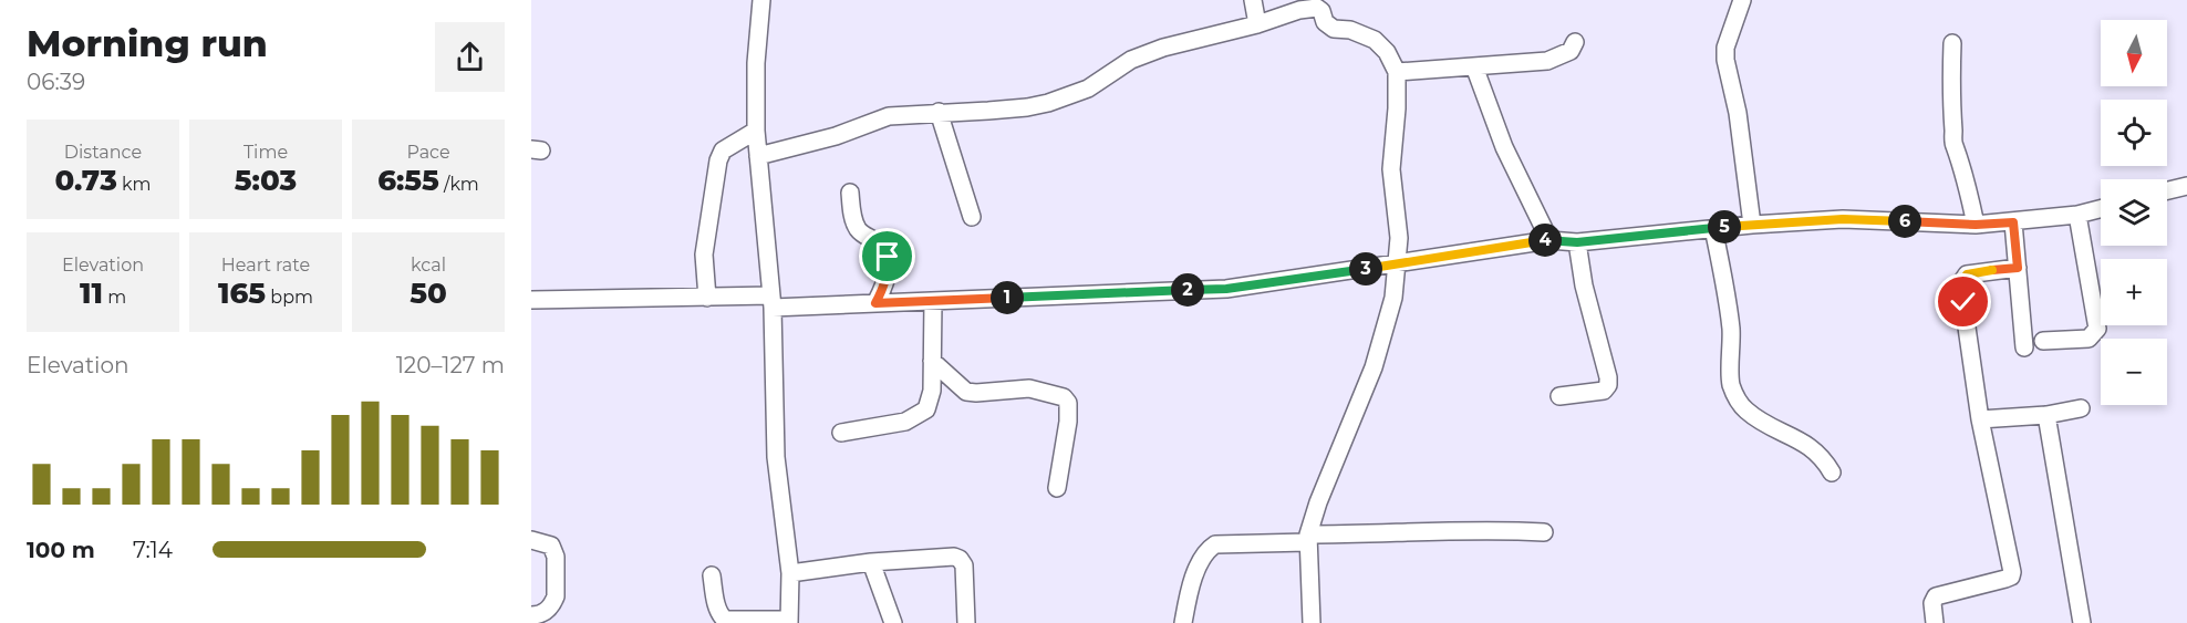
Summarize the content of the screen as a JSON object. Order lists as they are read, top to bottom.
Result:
{
  "north": "bottom",
  "page": {
    "heading": ["Morning run", "06:39"],
    "map_buttons": ["+", "−"],
    "stats": [
      ["Distance", "0.73 km"],
      ["Time", "5:03"],
      ["Pace", "6:55 /km"],
      ["Elevation", "11 m"],
      ["Heart rate", "165 bpm"],
      ["kcal", "50"]
    ],
    "pins": [
      "6",
      "5",
      "4",
      "3",
      "2",
      "1"
    ],
    "chart": ["Elevation", "120–127 m"],
    "list": [
      {
        "name": "100 m",
        "note": "7:14"
      }
    ]
  }
}
